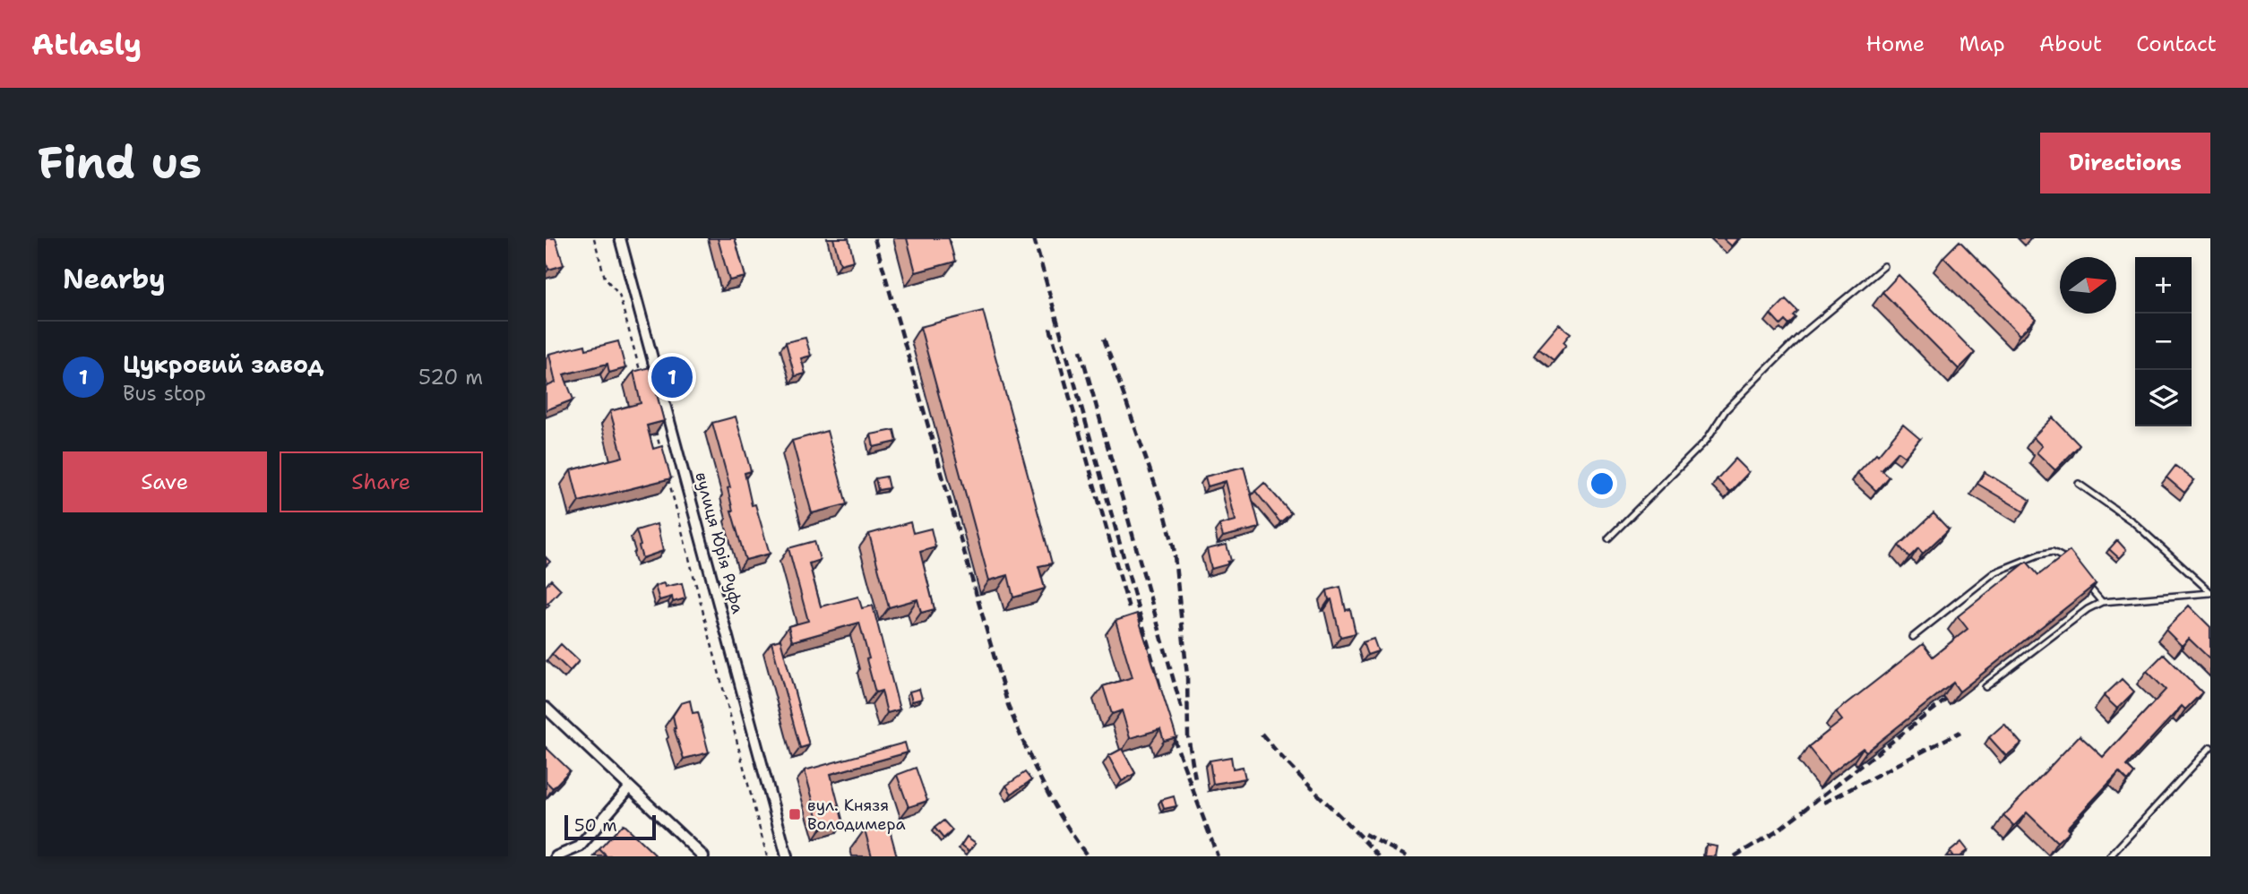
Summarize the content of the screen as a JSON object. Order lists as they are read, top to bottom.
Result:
{
  "streets": {
    "street": ["вулиця Юрія Руфа"]
  },
  "places": {
    "transit": ["вул. Князя Володимера"]
  },
  "scale_bar": "50 m",
  "north": "right",
  "page": {
    "header": "Atlasly",
    "nav": [
      "Home",
      "Map",
      "About",
      "Contact"
    ],
    "buttons": [
      "Directions",
      ["Save", "Share"]
    ],
    "title": "Find us",
    "heading": "Nearby",
    "map_buttons": ["+", "−"],
    "list": [
      {
        "mark": "1",
        "name": "Цукровий завод",
        "note": "Bus stop",
        "value": "520 m"
      }
    ],
    "pins": "1",
    "scale": "50 m"
  }
}
